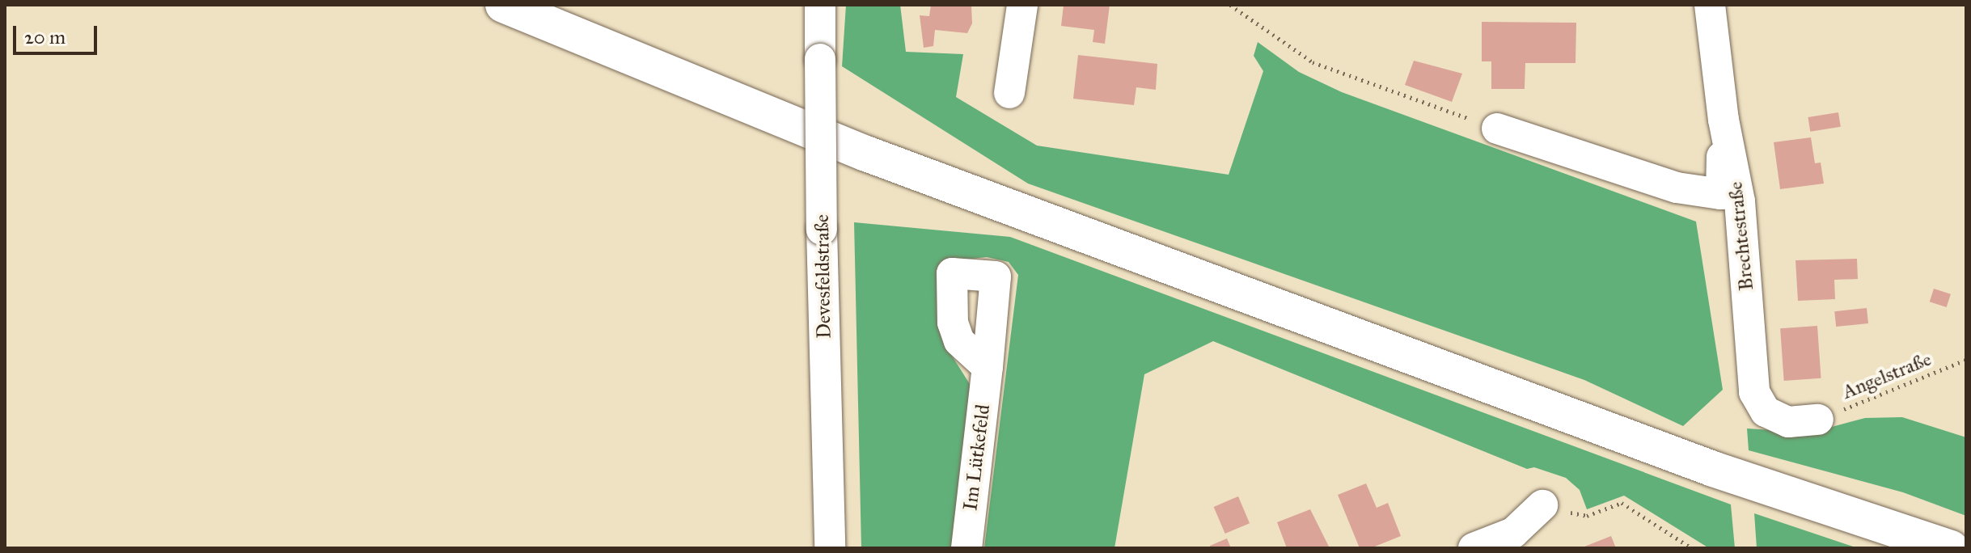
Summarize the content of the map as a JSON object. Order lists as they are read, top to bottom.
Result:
{
  "streets": {
    "street": ["Brechtestraße", "Devesfeldstraße", "Im Lütkefeld"],
    "path": ["Angelstraße"]
  },
  "crossings": [
    ["Brechtestraße", "Angelstraße"]
  ],
  "scale_bar": "20 m"
}
